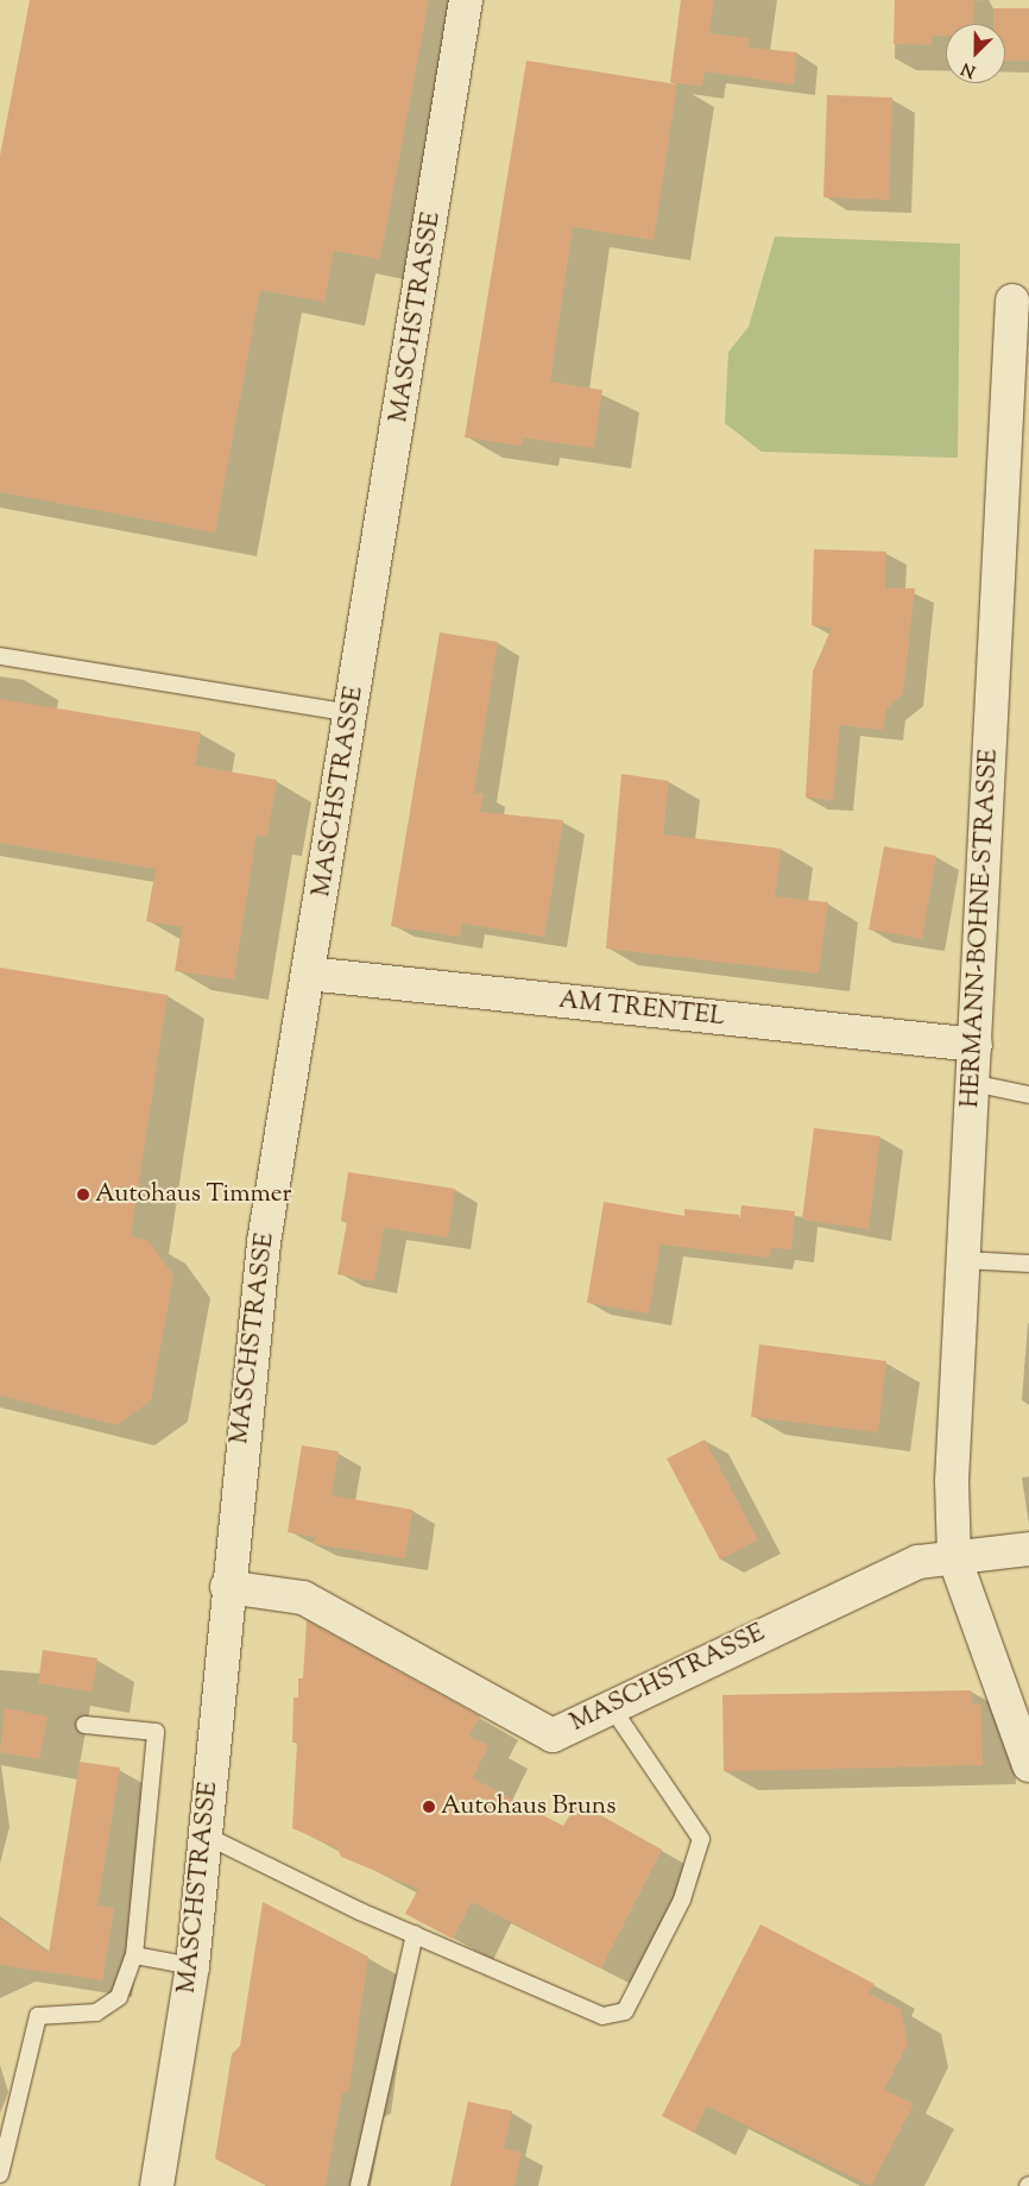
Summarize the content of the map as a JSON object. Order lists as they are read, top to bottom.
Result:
{
  "streets": {
    "street": ["MASCHSTRASSE", "HERMANN-BOHNE-STRASSE", "AM TRENTEL"]
  },
  "crossings": [
    ["MASCHSTRASSE", "HERMANN-BOHNE-STRASSE"],
    ["MASCHSTRASSE", "AM TRENTEL"],
    ["HERMANN-BOHNE-STRASSE", "AM TRENTEL"]
  ],
  "places": ["Autohaus Timmer", "Autohaus Bruns"],
  "north": "bottom left"
}
